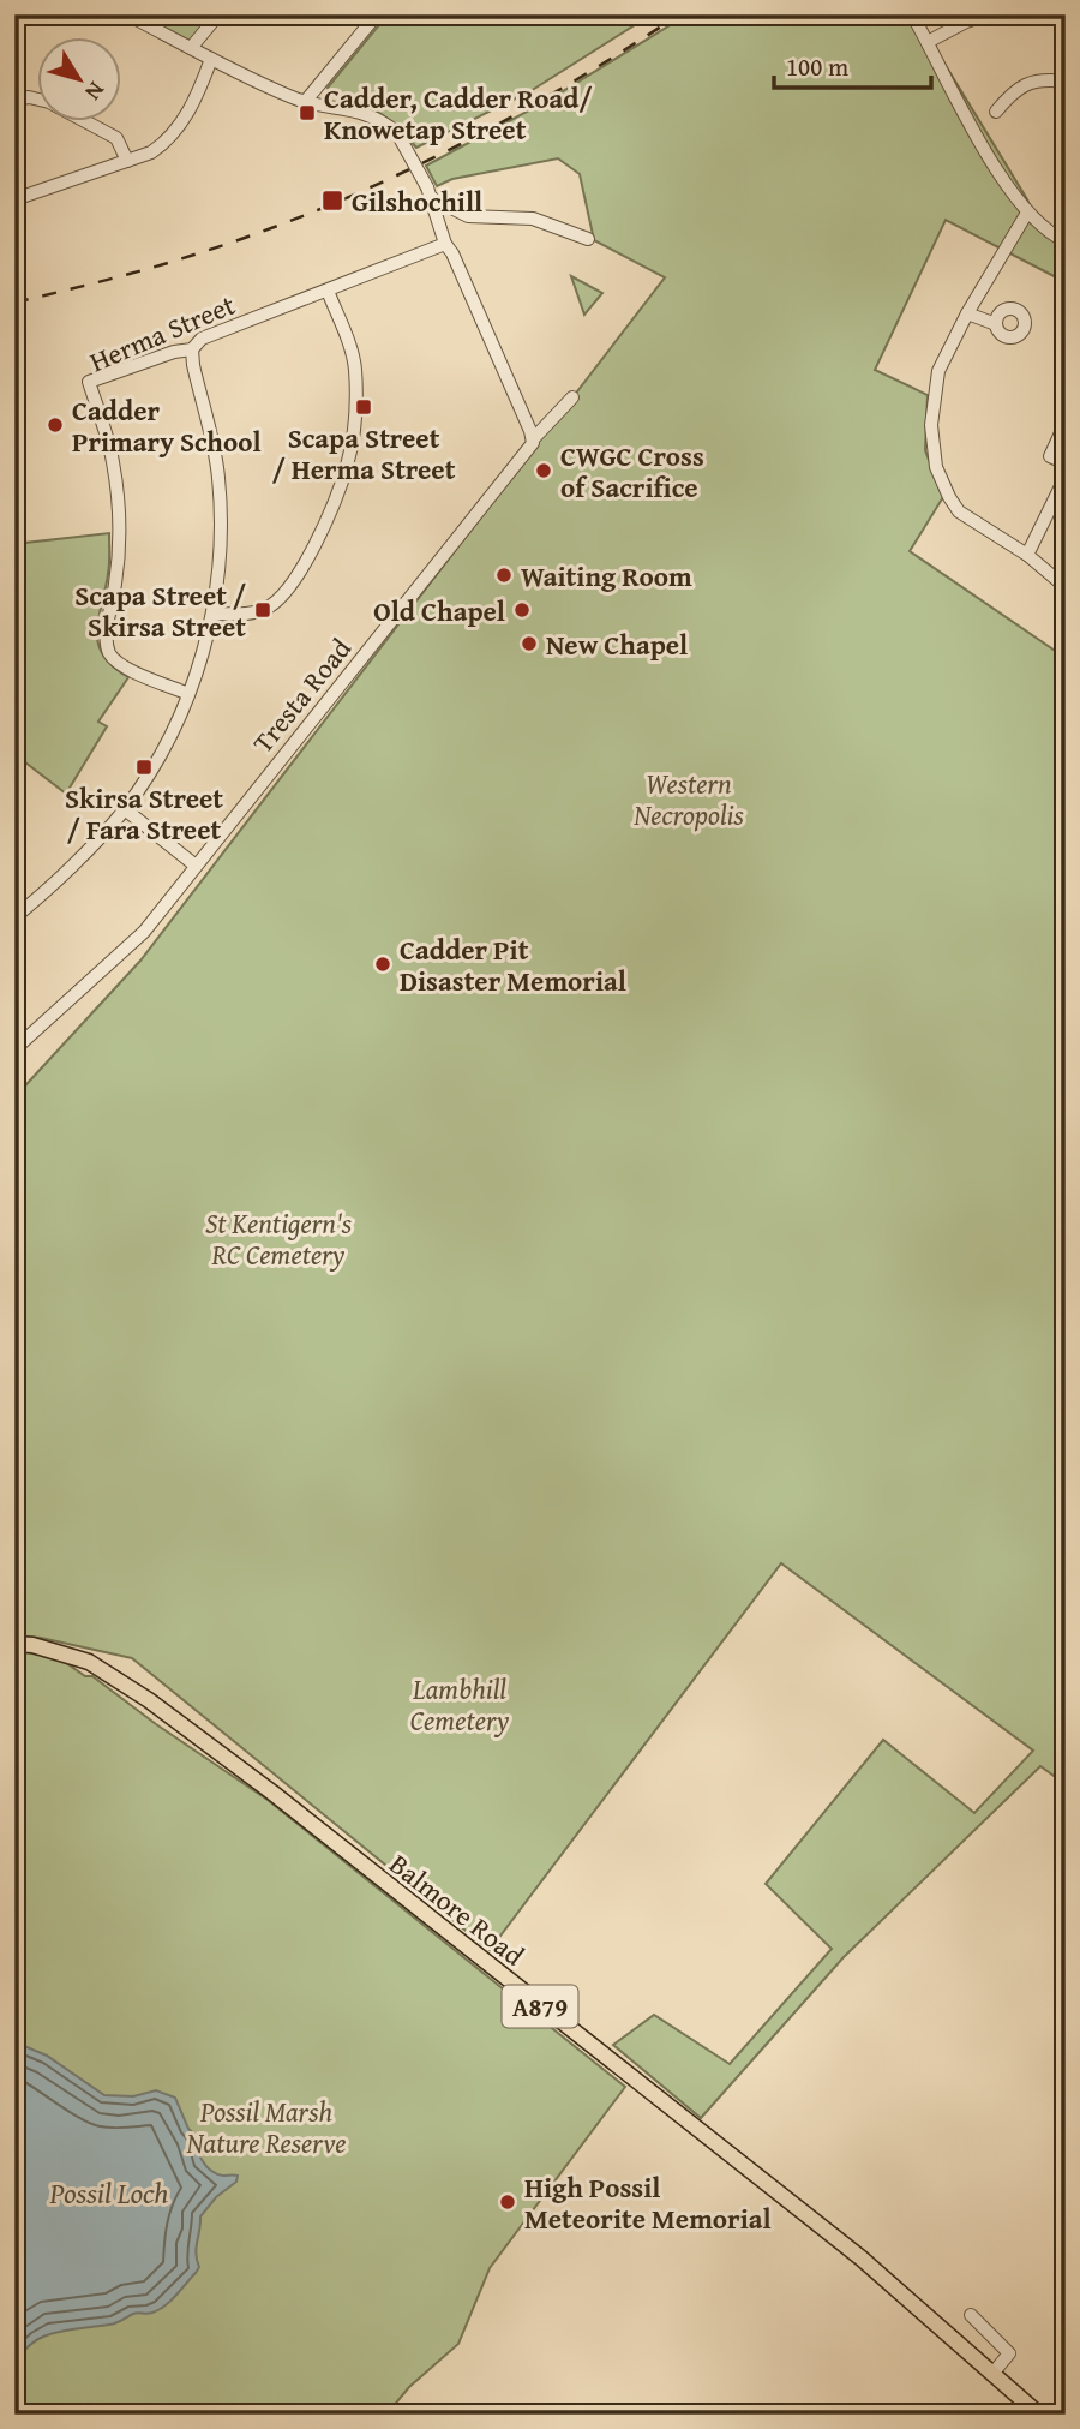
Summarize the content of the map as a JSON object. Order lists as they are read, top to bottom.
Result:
{
  "streets": {
    "main road": ["Balmore Road", "A879"],
    "street": ["Herma Street", "Tresta Road"]
  },
  "water": ["Possil Loch"],
  "parks": [
    "Western Necropolis",
    "St Kentigern's RC Cemetery",
    "Lambhill Cemetery",
    "Possil Marsh Nature Reserve"
  ],
  "places": {
    "transit": [
      "Cadder, Cadder Road/ Knowetap Street",
      "Gilshochill",
      "Scapa Street / Herma Street",
      "Scapa Street / Skirsa Street",
      "Skirsa Street / Fara Street"
    ],
    "other": [
      "Cadder Primary School",
      "CWGC Cross of Sacrifice",
      "Waiting Room",
      "Old Chapel",
      "New Chapel",
      "Cadder Pit Disaster Memorial",
      "High Possil Meteorite Memorial"
    ]
  },
  "scale_bar": "100 m",
  "north": "bottom right"
}
